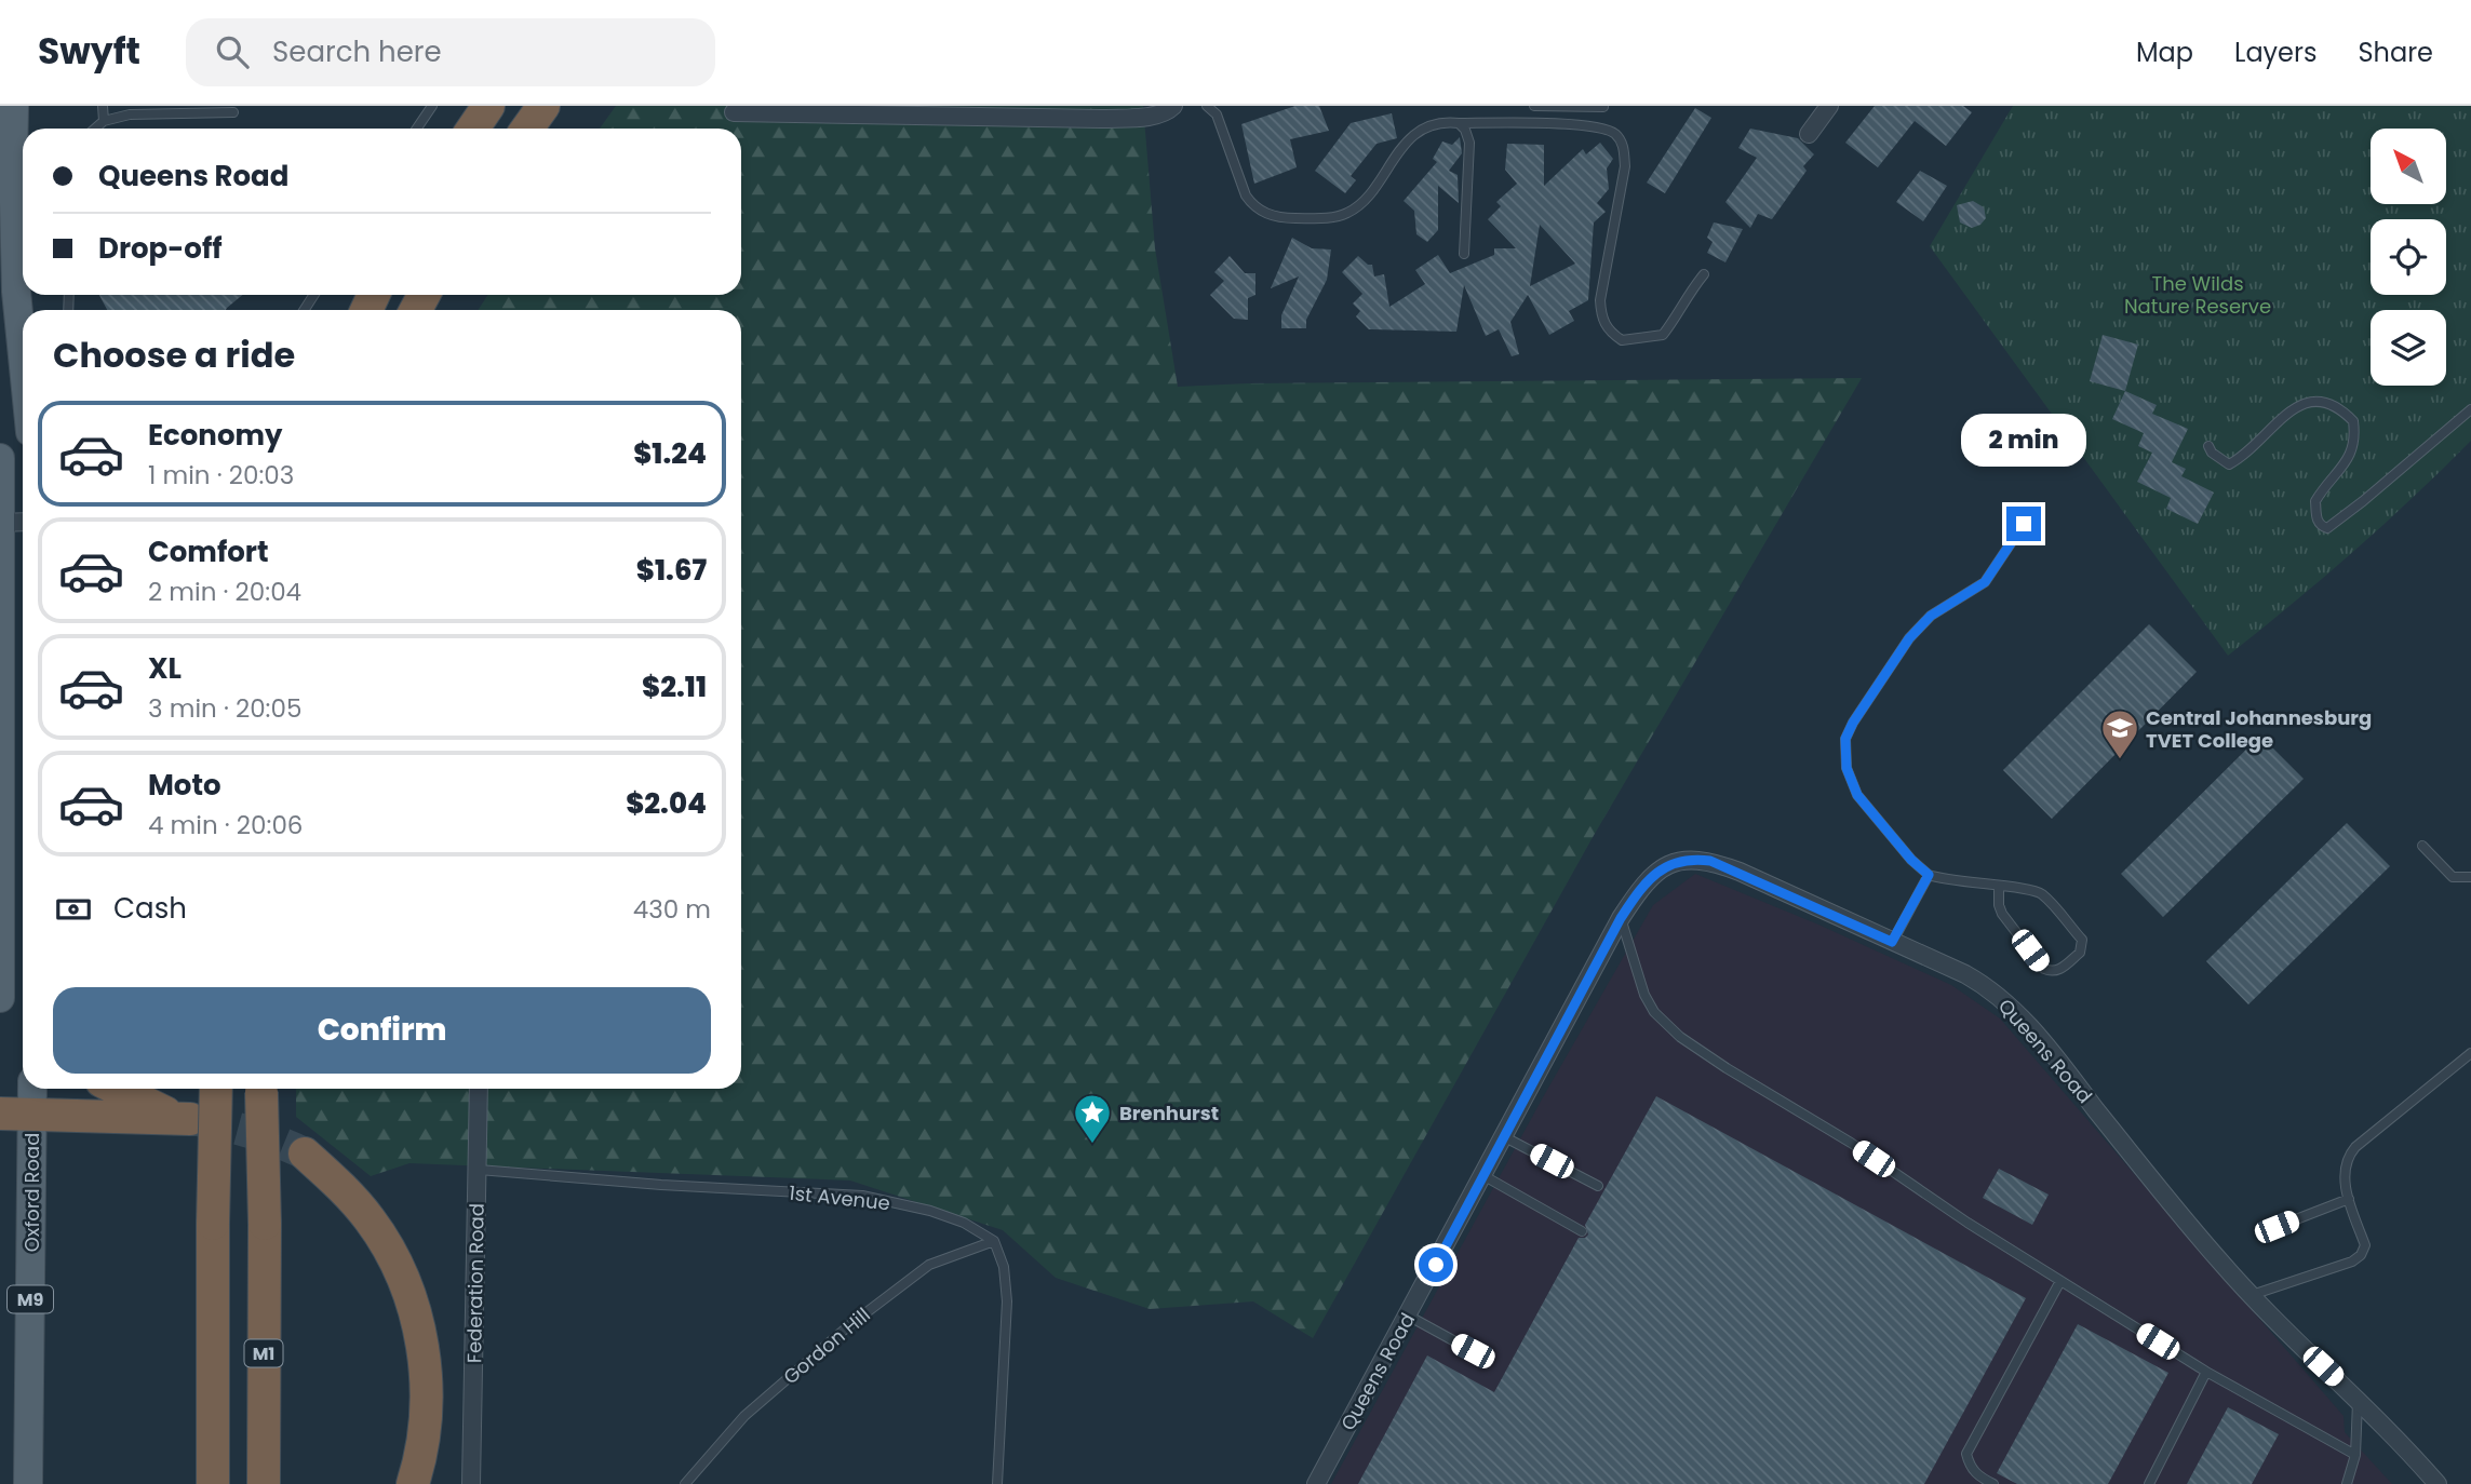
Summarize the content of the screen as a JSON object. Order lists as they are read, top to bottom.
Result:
{
  "streets": {
    "highway": ["M1"],
    "main road": ["Oxford Road", "M9"],
    "street": ["Queens Road", "Federation Road"],
    "lane": ["1st Avenue", "Gordon Hill"]
  },
  "crossings": [
    ["1st Avenue", "Federation Road"],
    ["1st Avenue", "Gordon Hill"]
  ],
  "parks": ["The Wilds Nature Reserve"],
  "places": {
    "school or university": ["Central Johannesburg TVET College"],
    "place": ["Brenhurst"]
  },
  "north": "top left",
  "page": {
    "header": "Swyft",
    "search": "Search here",
    "nav": ["Map", "Layers", "Share"],
    "banner": ["Queens Road", "Drop-off"],
    "heading": "Choose a ride",
    "list": [
      {
        "name": "Economy",
        "note": "1 min · 20:03",
        "value": "$1.24"
      },
      {
        "name": "Comfort",
        "note": "2 min · 20:04",
        "value": "$1.67"
      },
      {
        "name": "XL",
        "note": "3 min · 20:05",
        "value": "$2.11"
      },
      {
        "name": "Moto",
        "note": "4 min · 20:06",
        "value": "$2.04"
      }
    ],
    "bubble": "2 min",
    "pay": ["Cash", "430 m"],
    "buttons": "Confirm"
  }
}
